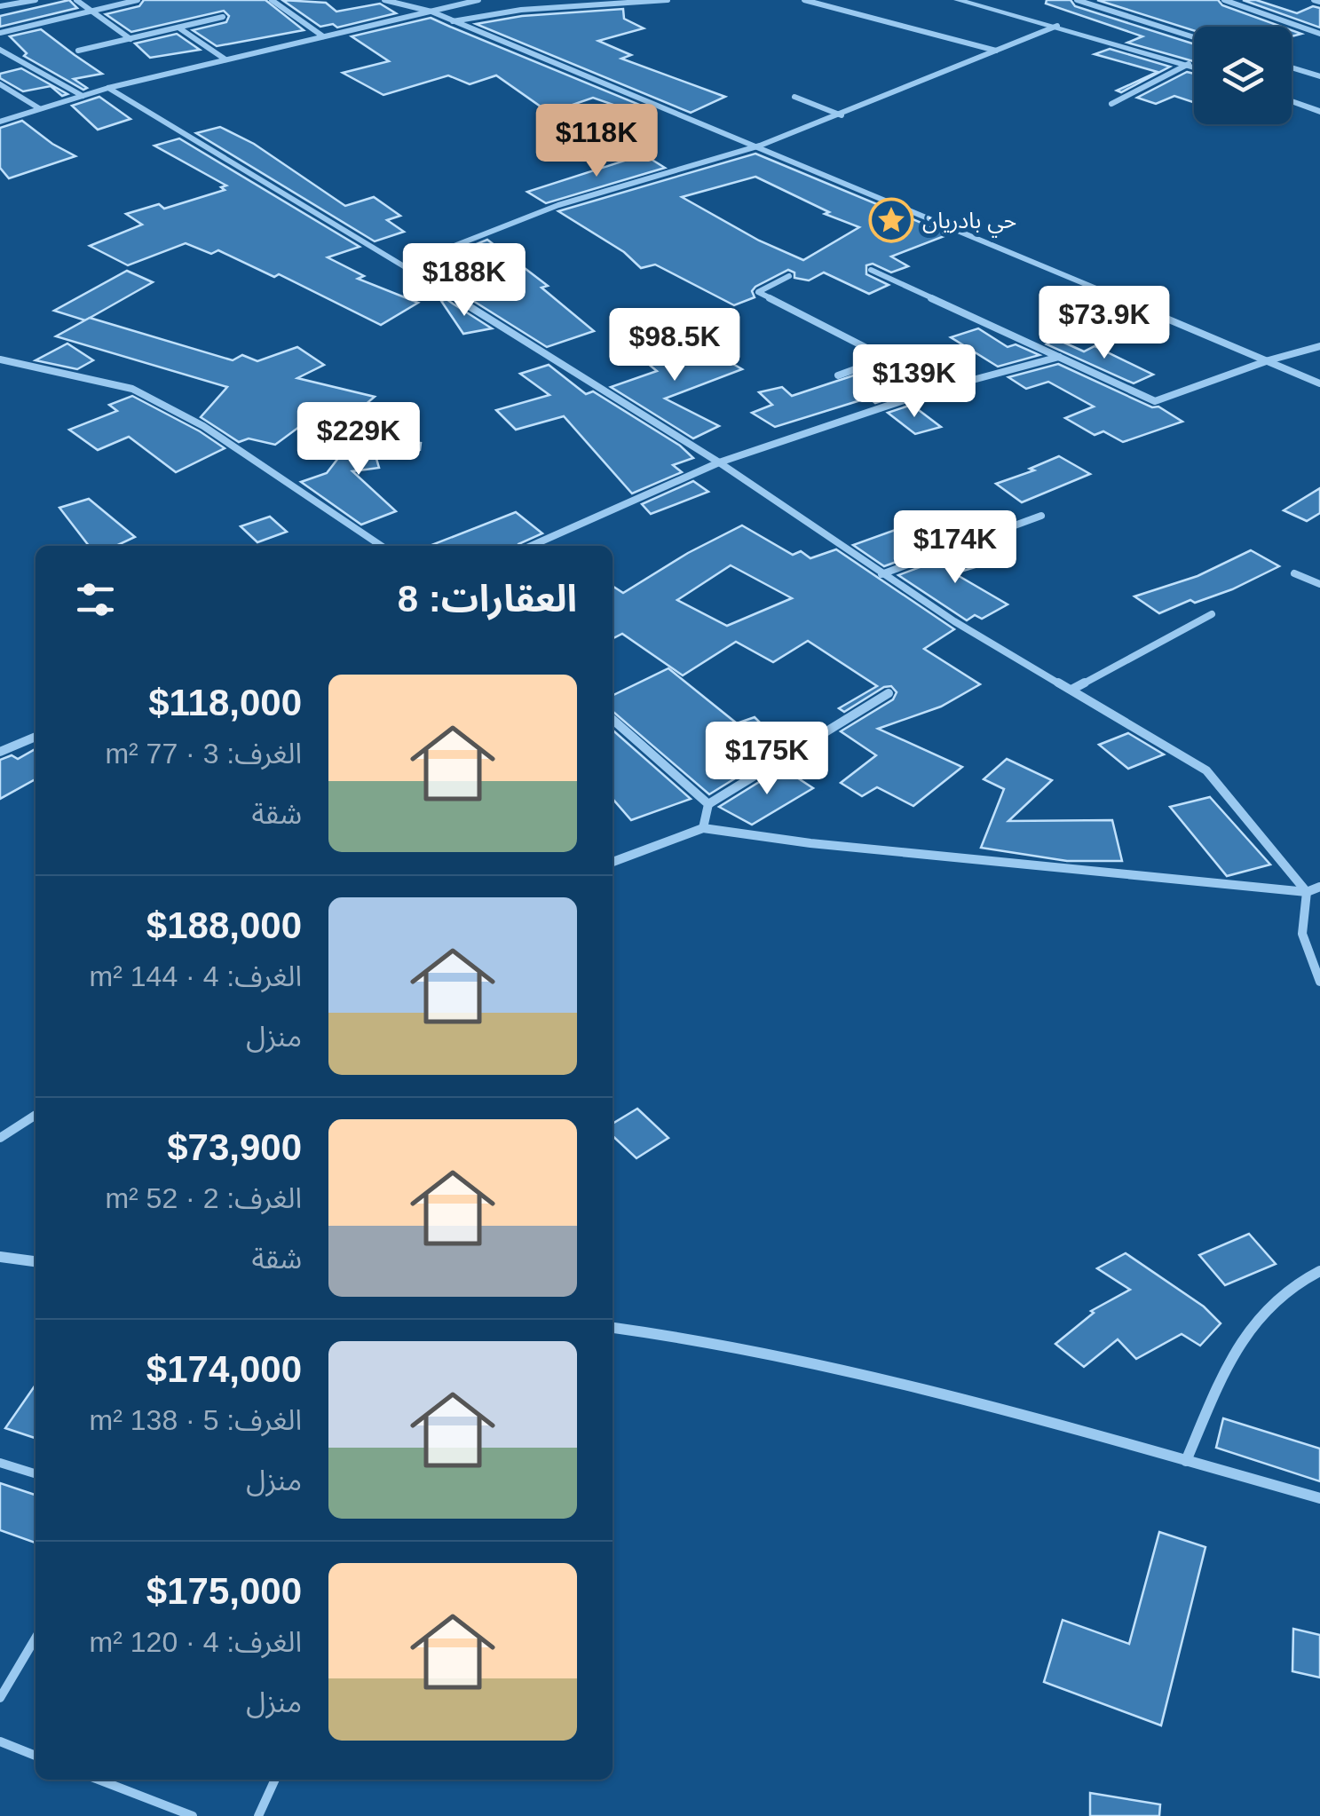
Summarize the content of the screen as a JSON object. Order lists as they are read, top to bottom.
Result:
{
  "places": {
    "place": ["حي بادريان"]
  },
  "page": {
    "price": [
      "$118K",
      "$188K",
      "$73.9K",
      "$98.5K",
      "$139K",
      "$229K",
      "$174K",
      "$175K"
    ],
    "heading": "العقارات: 8",
    "list": [
      {
        "name": "$118,000",
        "note": "الغرف: 3 · 77 m² · شقة"
      },
      {
        "name": "$188,000",
        "note": "الغرف: 4 · 144 m² · منزل"
      },
      {
        "name": "$73,900",
        "note": "الغرف: 2 · 52 m² · شقة"
      },
      {
        "name": "$174,000",
        "note": "الغرف: 5 · 138 m² · منزل"
      },
      {
        "name": "$175,000",
        "note": "الغرف: 4 · 120 m² · منزل"
      }
    ]
  }
}
